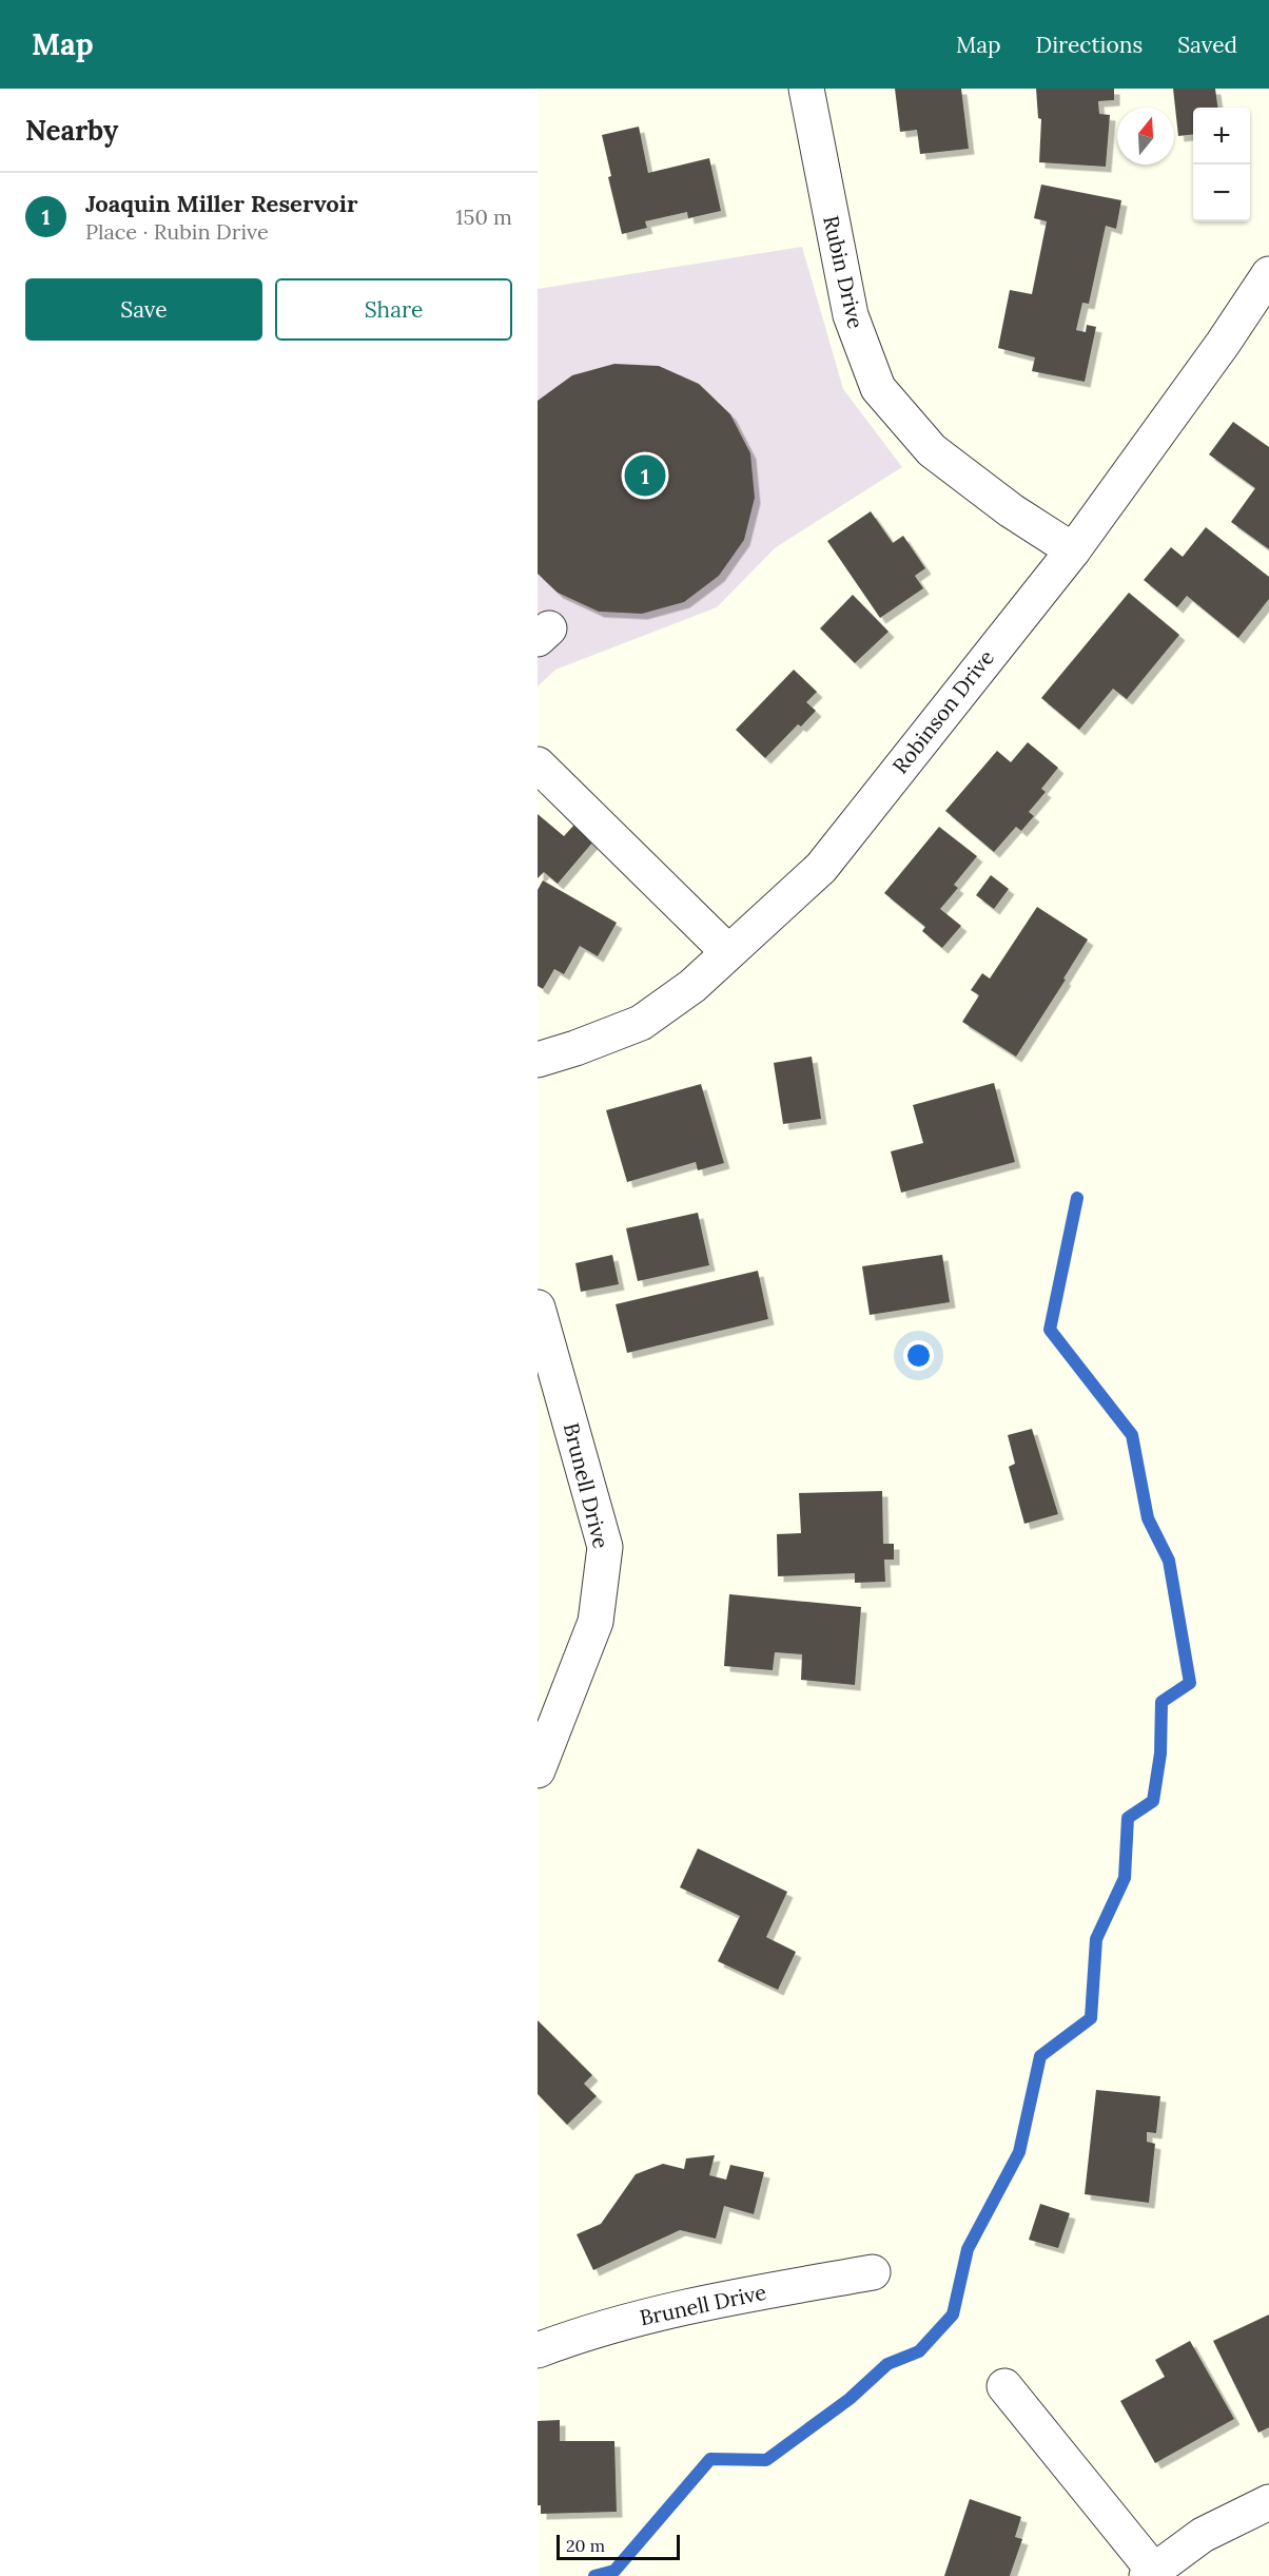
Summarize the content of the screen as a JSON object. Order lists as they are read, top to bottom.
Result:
{
  "streets": {
    "street": ["Rubin Drive", "Robinson Drive", "Brunell Drive"]
  },
  "crossings": [
    ["Rubin Drive", "Robinson Drive"]
  ],
  "scale_bar": "20 m",
  "north": "top",
  "page": {
    "header": "Map",
    "nav": ["Map", "Directions", "Saved"],
    "heading": "Nearby",
    "map_buttons": ["+", "−"],
    "list": [
      {
        "mark": "1",
        "name": "Joaquin Miller Reservoir",
        "note": "Place · Rubin Drive",
        "value": "150 m"
      }
    ],
    "buttons": ["Save", "Share"],
    "pins": "1",
    "scale": "20 m"
  }
}
